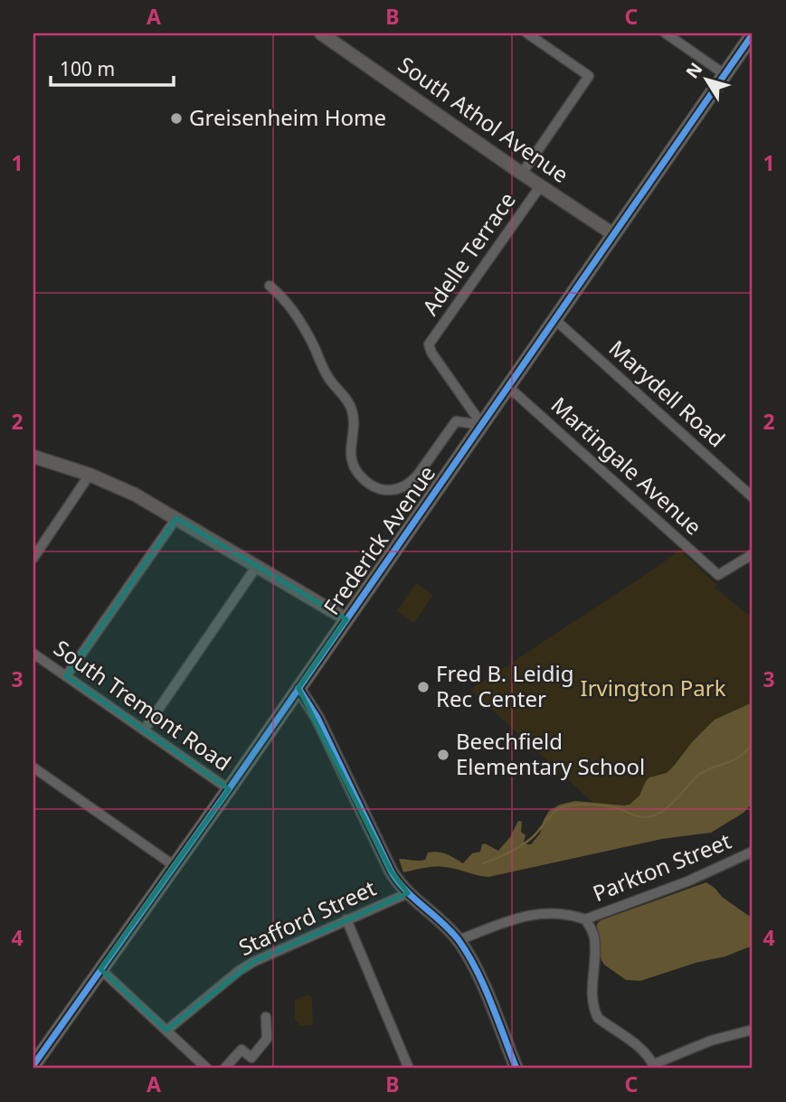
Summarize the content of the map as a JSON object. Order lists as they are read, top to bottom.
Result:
{
  "streets": {
    "main road": ["Frederick Avenue"],
    "street": [
      "South Athol Avenue",
      "Adelle Terrace",
      "Marydell Road",
      "Martingale Avenue",
      "South Tremont Road",
      "Parkton Street",
      "Stafford Street"
    ]
  },
  "crossings": [
    ["South Athol Avenue", "Adelle Terrace"],
    ["South Athol Avenue", "Frederick Avenue"],
    ["Adelle Terrace", "Frederick Avenue"],
    ["Marydell Road", "Frederick Avenue"],
    ["Martingale Avenue", "Frederick Avenue"],
    ["Frederick Avenue", "South Tremont Road"]
  ],
  "parks": ["Irvington Park"],
  "places": ["Greisenheim Home", "Fred B. Leidig Rec Center", "Beechfield Elementary School"],
  "scale_bar": "100 m",
  "north": "top left",
  "grid": {
    "columns": ["A", "B", "C"],
    "rows": [
      "1",
      "2",
      "3",
      "4"
    ]
  }
}
